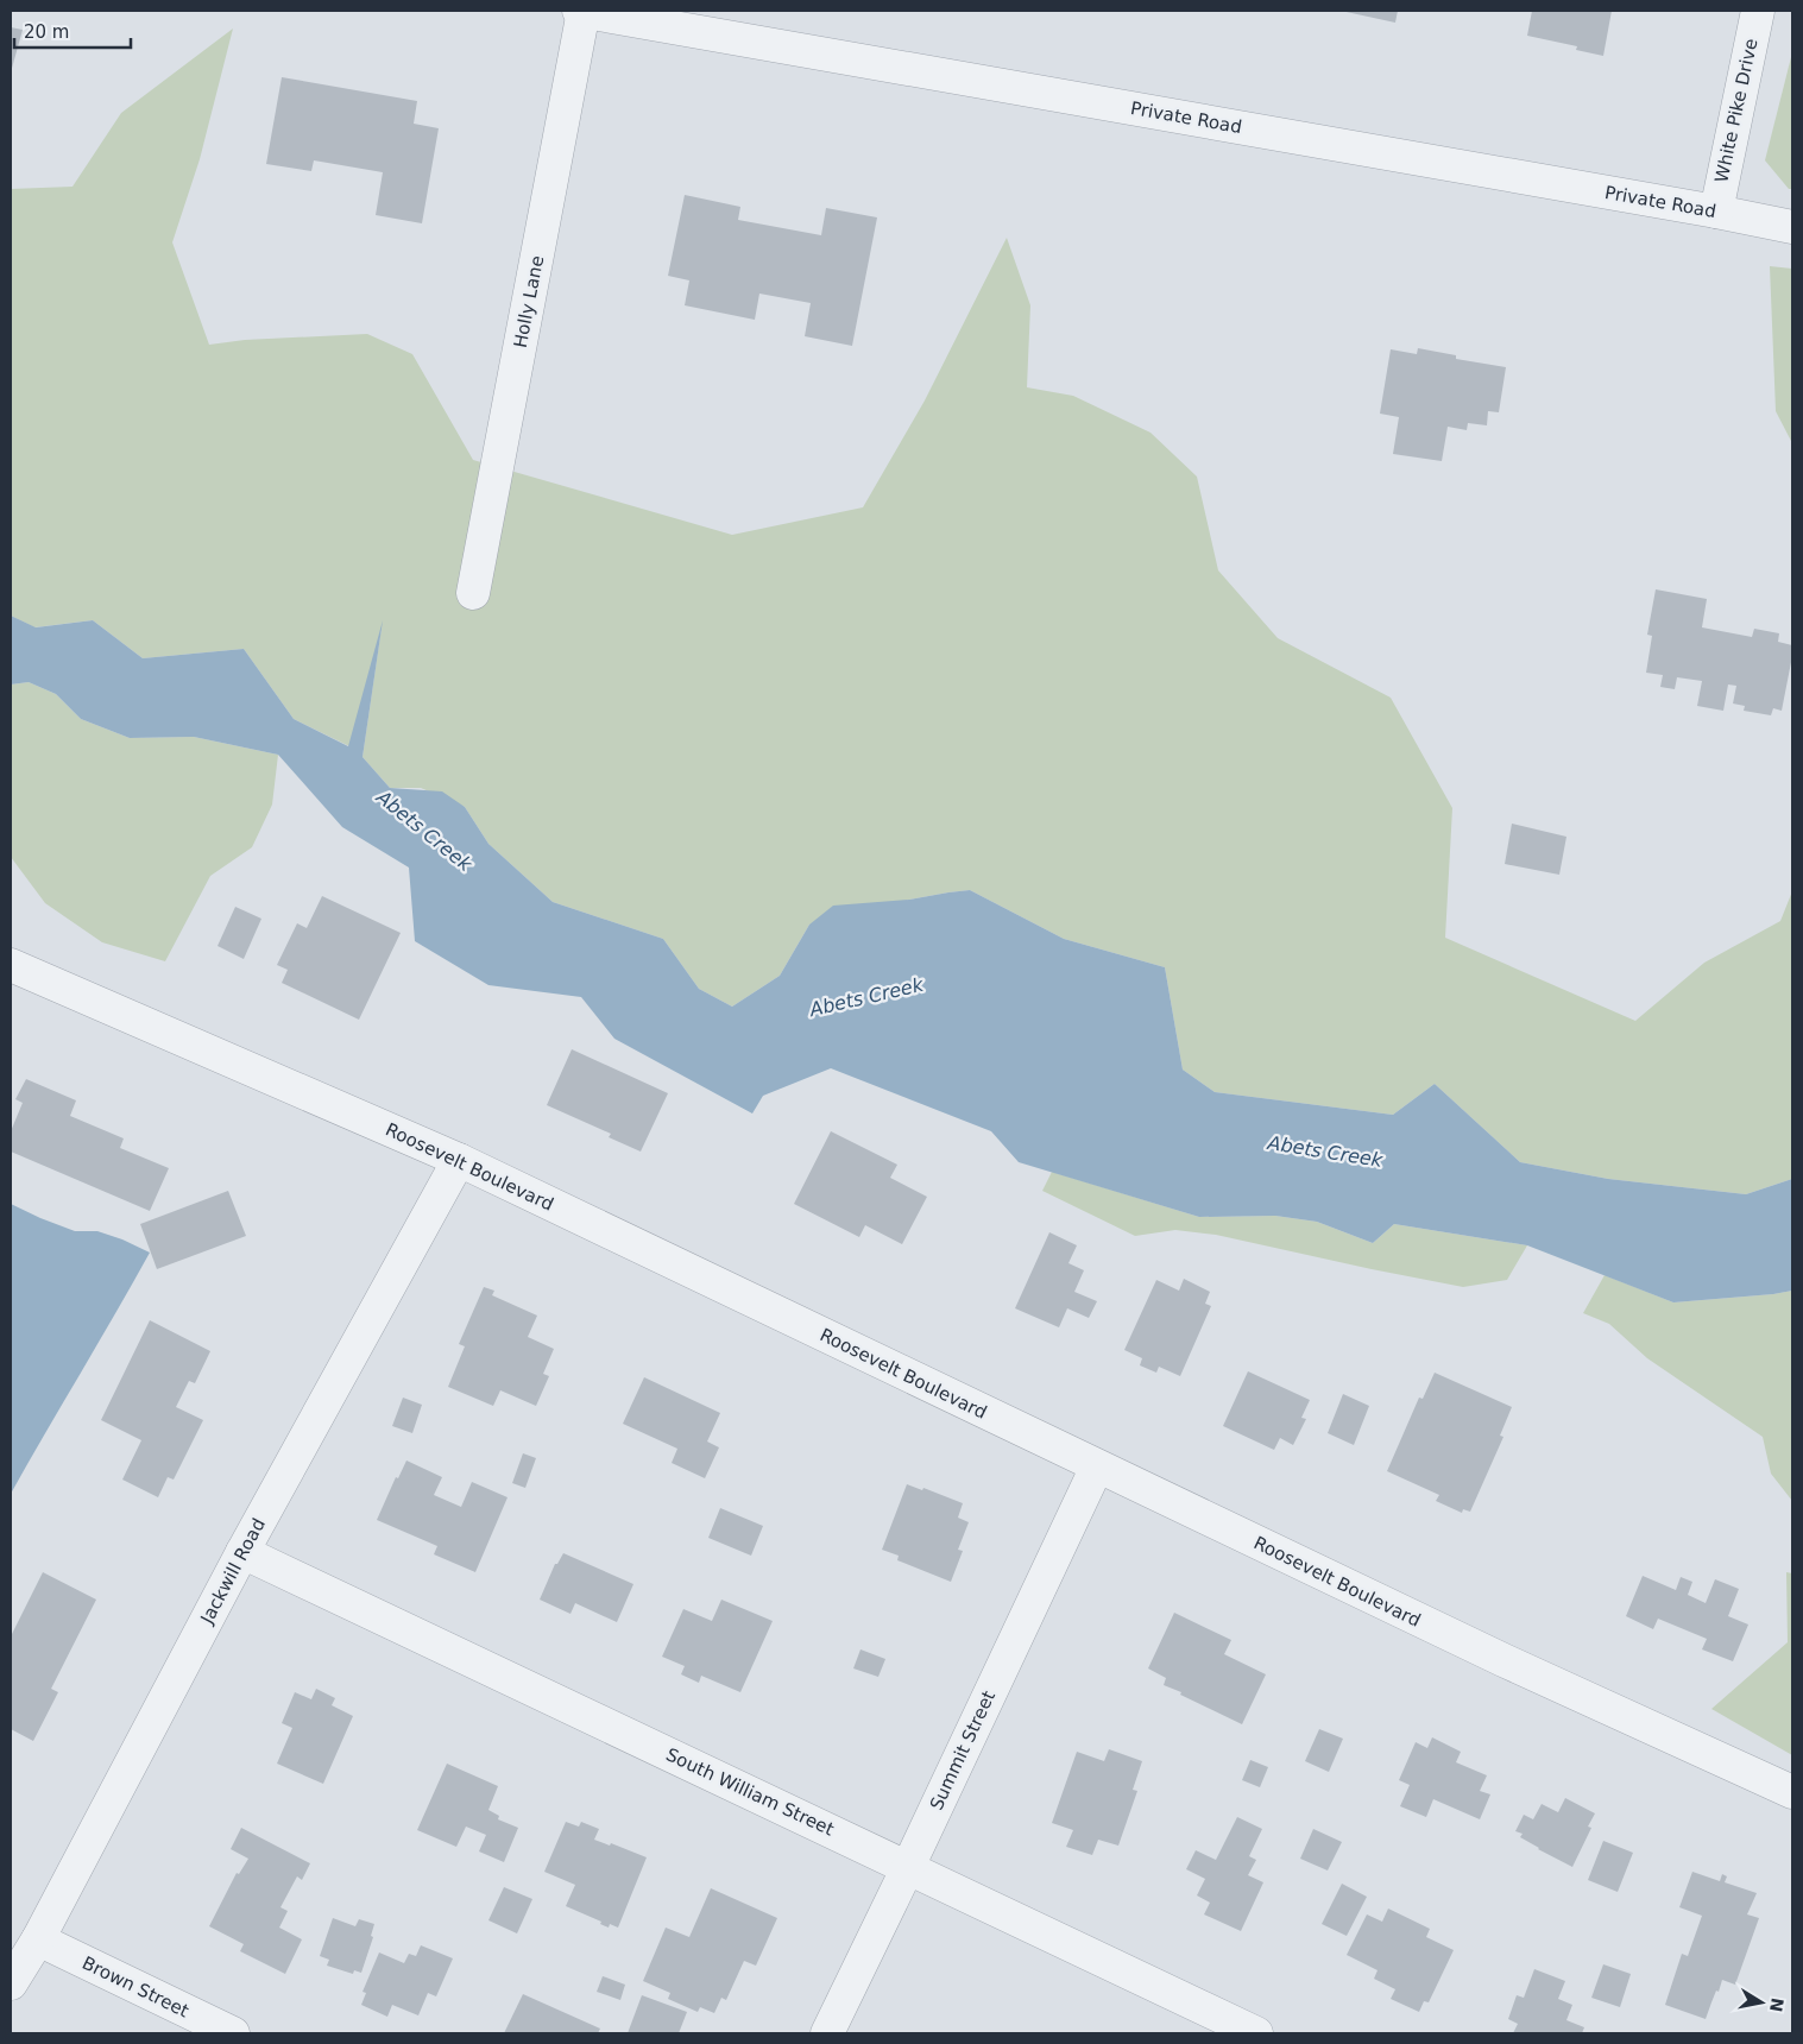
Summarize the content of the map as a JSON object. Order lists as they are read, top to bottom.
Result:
{
  "streets": {
    "street": [
      "White Pike Drive",
      "Private Road",
      "Holly Lane",
      "Roosevelt Boulevard",
      "Jackwill Road",
      "Summit Street",
      "South William Street",
      "Brown Street"
    ]
  },
  "crossings": [
    ["White Pike Drive", "Private Road"],
    ["Private Road", "Holly Lane"],
    ["Roosevelt Boulevard", "Jackwill Road"],
    ["Roosevelt Boulevard", "Summit Street"],
    ["Jackwill Road", "South William Street"],
    ["Jackwill Road", "Brown Street"],
    ["Summit Street", "South William Street"]
  ],
  "water": ["Abets Creek"],
  "scale_bar": "20 m",
  "north": "right"
}
